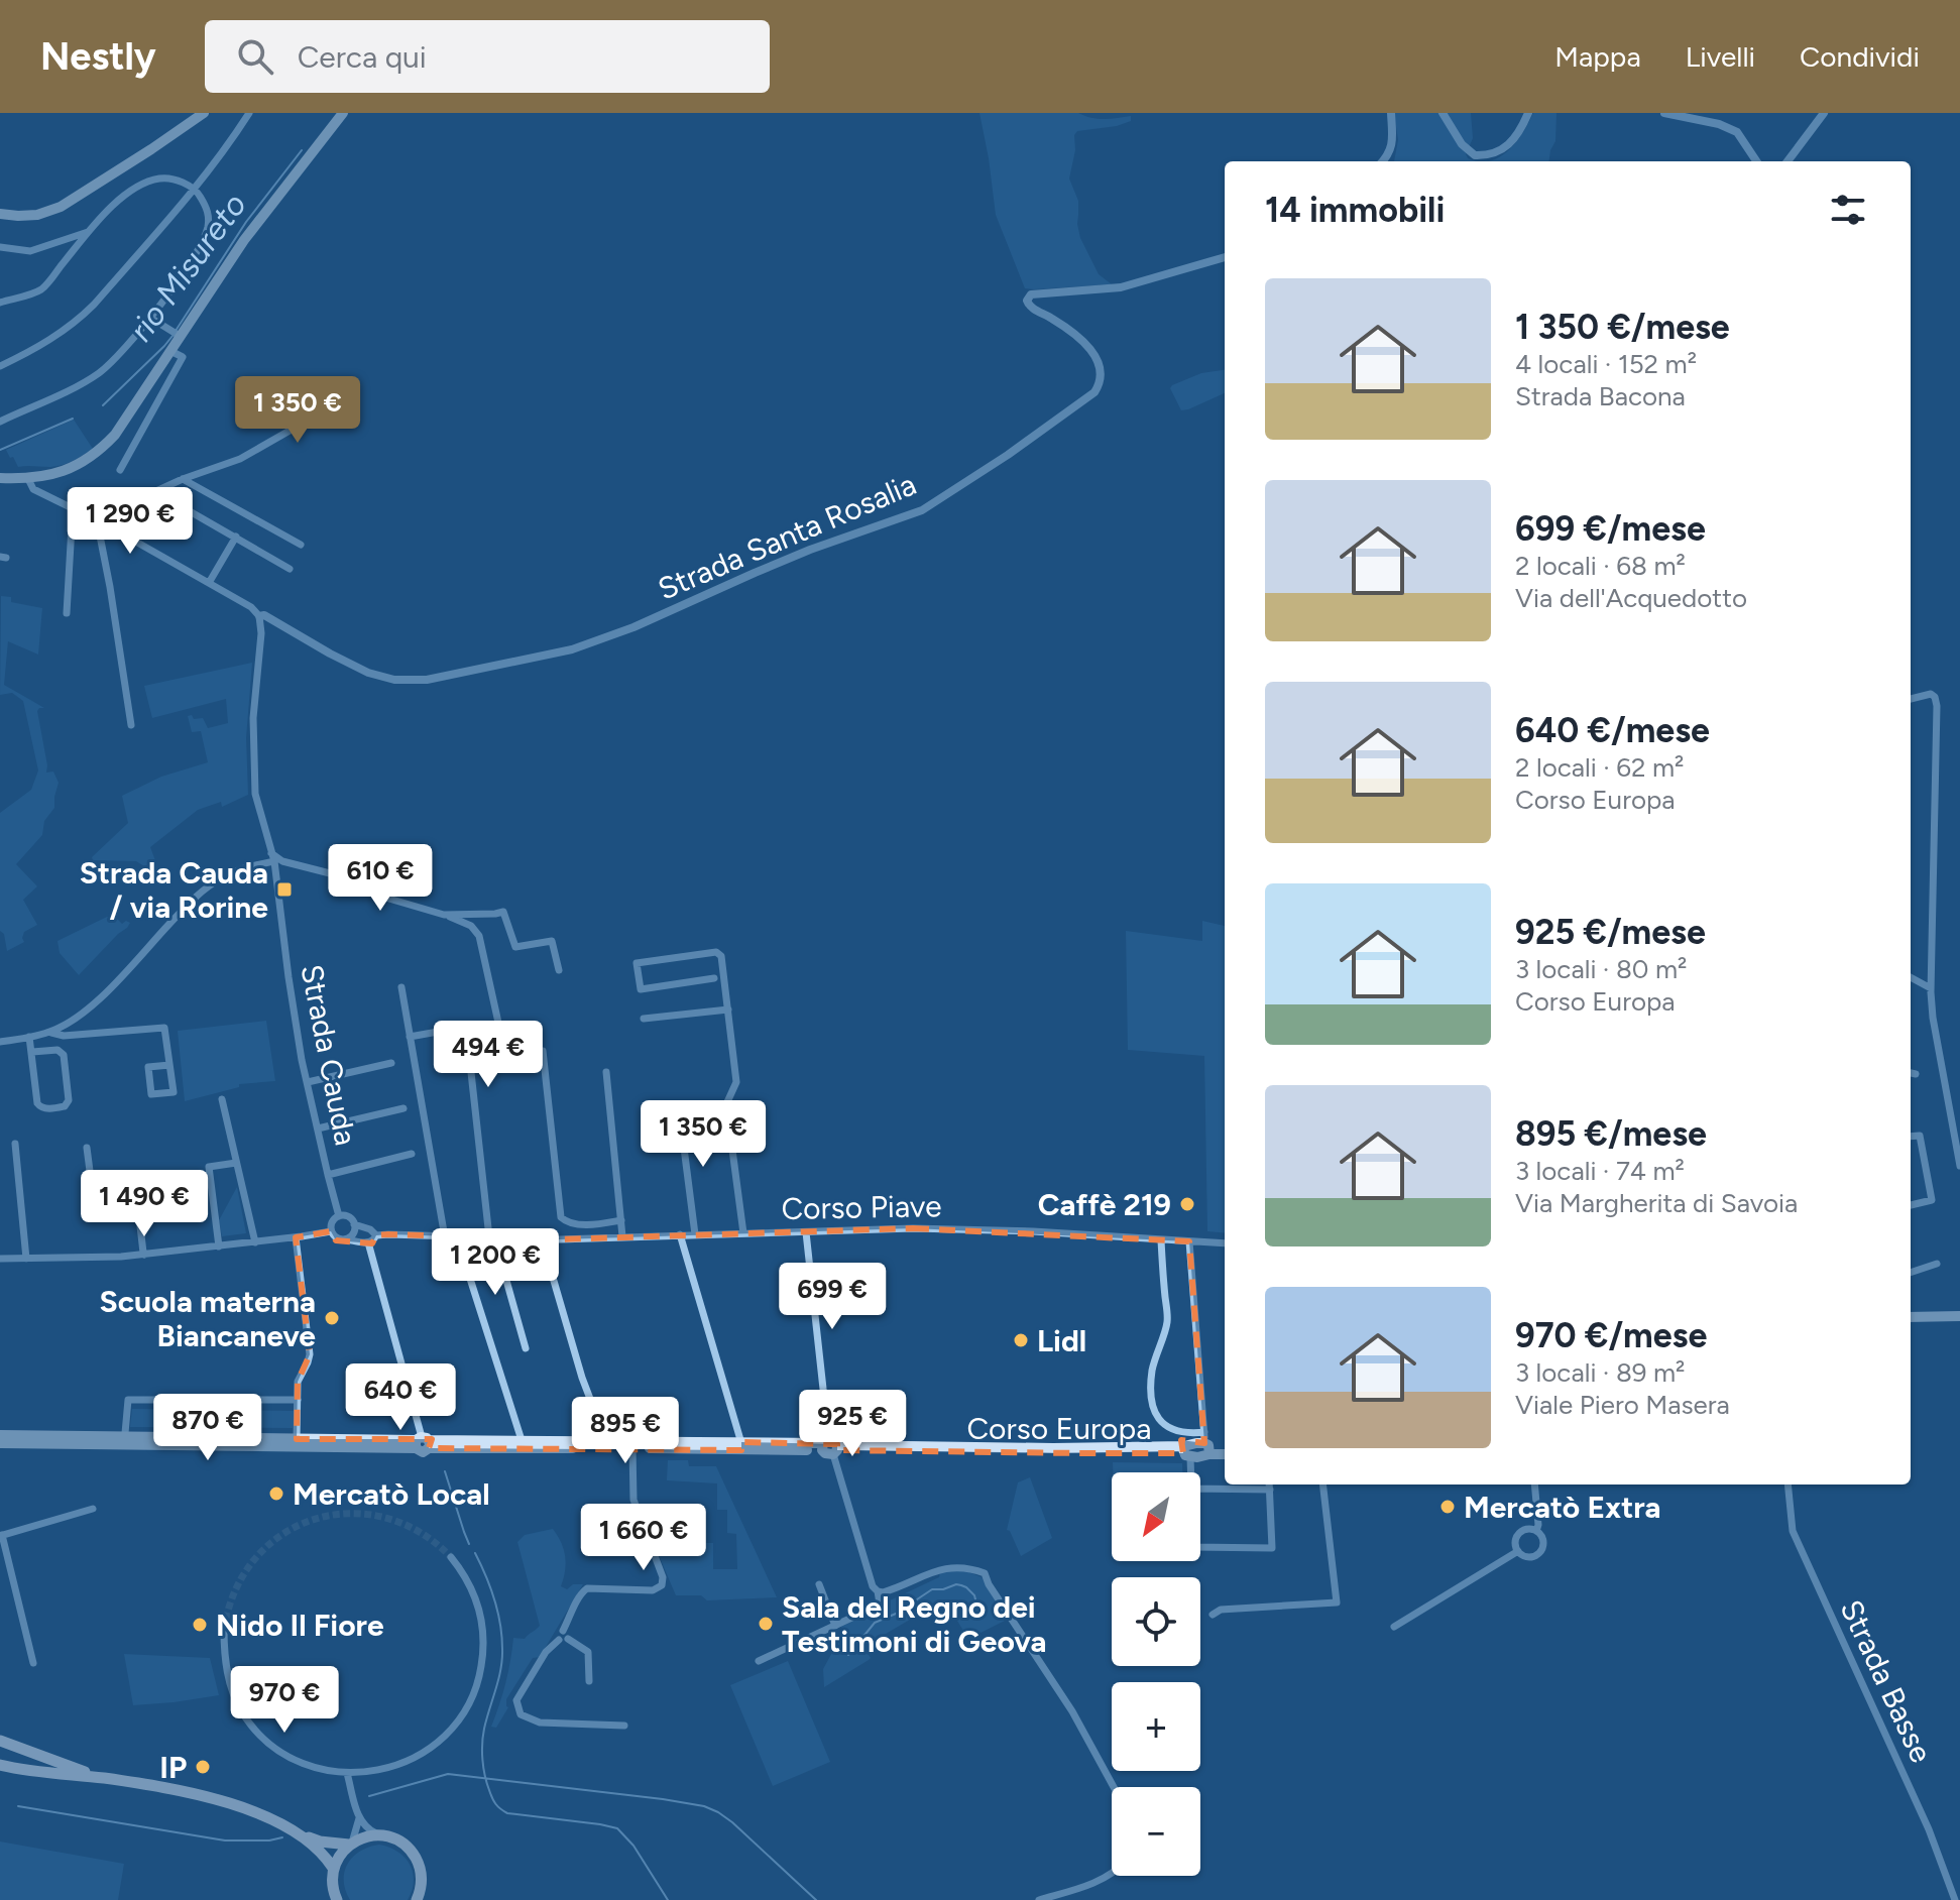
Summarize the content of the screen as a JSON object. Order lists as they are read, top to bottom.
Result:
{
  "streets": {
    "main road": ["Corso Europa"],
    "street": [
      "Strada Santa Rosalia",
      "Strada Cauda",
      "Corso Piave",
      "Strada Basse"
    ]
  },
  "crossings": [
    ["Strada Santa Rosalia", "Strada Cauda"],
    ["Strada Cauda", "Corso Piave"]
  ],
  "water": ["rio Misureto"],
  "places": {
    "transit": ["Strada Cauda / via Rorine"],
    "other": [
      "Caffè 219",
      "Scuola materna Biancaneve",
      "Lidl",
      "Mercatò Local",
      "Mercatò Extra",
      "Sala del Regno dei Testimoni di Geova",
      "Nido Il Fiore",
      "IP"
    ]
  },
  "north": "bottom left",
  "page": {
    "header": "Nestly",
    "search": "Cerca qui",
    "nav": ["Mappa", "Livelli", "Condividi"],
    "heading": "14 immobili",
    "list": [
      {
        "name": "1 350 €/mese",
        "note": "4 locali · 152 m² · Strada Bacona"
      },
      {
        "name": "699 €/mese",
        "note": "2 locali · 68 m² · Via dell'Acquedotto"
      },
      {
        "name": "640 €/mese",
        "note": "2 locali · 62 m² · Corso Europa"
      },
      {
        "name": "925 €/mese",
        "note": "3 locali · 80 m² · Corso Europa"
      },
      {
        "name": "895 €/mese",
        "note": "3 locali · 74 m² · Via Margherita di Savoia"
      },
      {
        "name": "970 €/mese",
        "note": "3 locali · 89 m² · Viale Piero Masera"
      }
    ],
    "price": [
      "1 350 €",
      "1 290 €",
      "610 €",
      "494 €",
      "1 350 €",
      "1 490 €",
      "1 200 €",
      "699 €",
      "640 €",
      "925 €",
      "870 €",
      "895 €",
      "1 660 €",
      "970 €"
    ],
    "map_buttons": ["+", "−"]
  }
}
